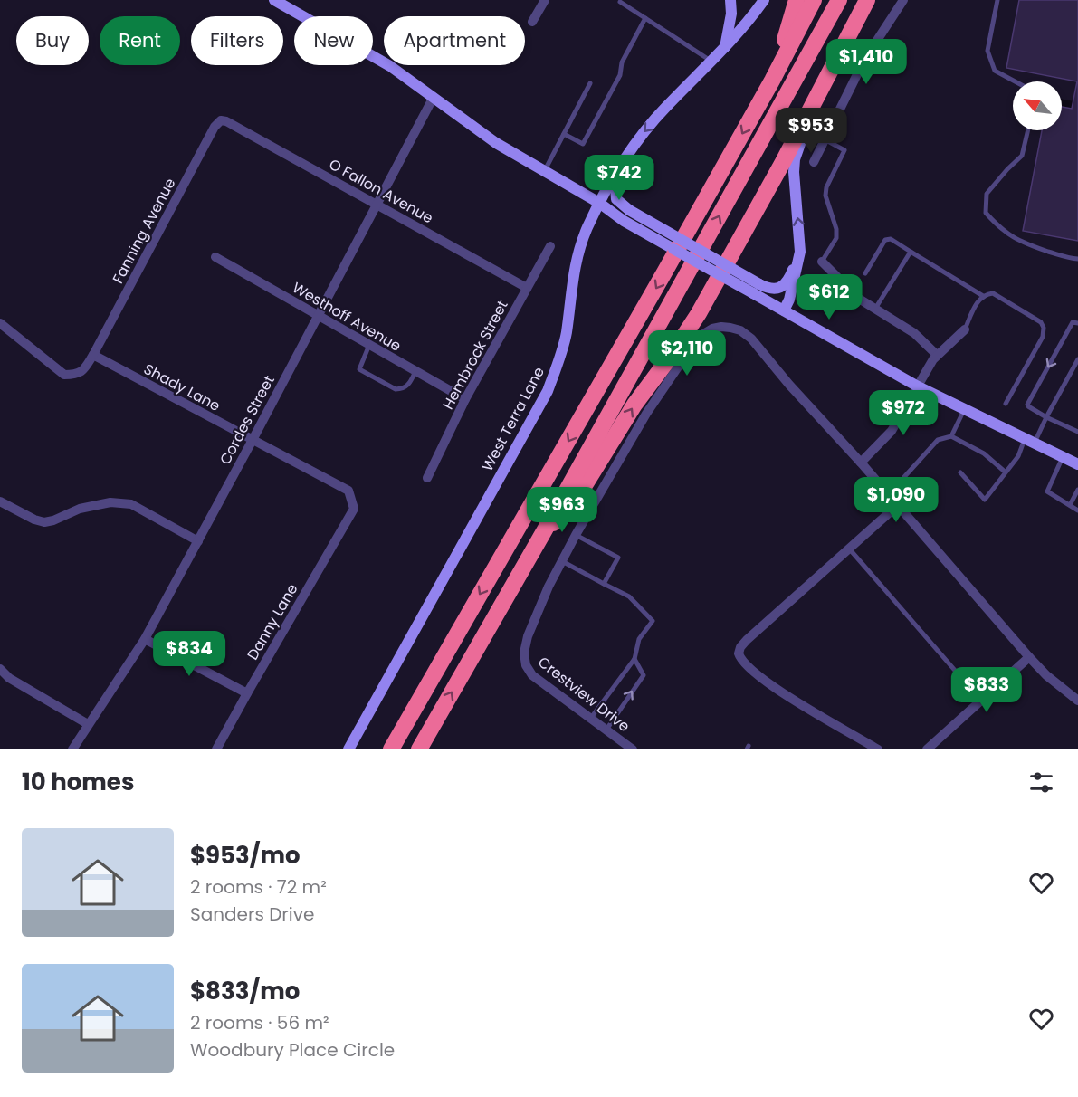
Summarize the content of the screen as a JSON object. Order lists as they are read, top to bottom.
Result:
{
  "streets": {
    "street": [
      "O Fallon Avenue",
      "Fanning Avenue",
      "Westhoff Avenue",
      "Hembrock Street",
      "Shady Lane",
      "West Terra Lane",
      "Cordes Street",
      "Danny Lane",
      "Crestview Drive"
    ]
  },
  "crossings": [
    ["O Fallon Avenue", "Fanning Avenue"],
    ["O Fallon Avenue", "Hembrock Street"],
    ["O Fallon Avenue", "Cordes Street"],
    ["Fanning Avenue", "Shady Lane"],
    ["Westhoff Avenue", "Hembrock Street"],
    ["Westhoff Avenue", "Cordes Street"],
    ["Shady Lane", "Cordes Street"],
    ["Shady Lane", "Danny Lane"]
  ],
  "north": "top left",
  "page": {
    "chip": [
      "Buy",
      "Rent",
      "Filters",
      "New",
      "Apartment"
    ],
    "price": [
      "$1,410",
      "$953",
      "$742",
      "$612",
      "$2,110",
      "$972",
      "$1,090",
      "$963",
      "$834",
      "$833"
    ],
    "heading": "10 homes",
    "list": [
      {
        "name": "$953/mo",
        "note": "2 rooms · 72 m² · Sanders Drive"
      },
      {
        "name": "$833/mo",
        "note": "2 rooms · 56 m² · Woodbury Place Circle"
      }
    ]
  }
}
